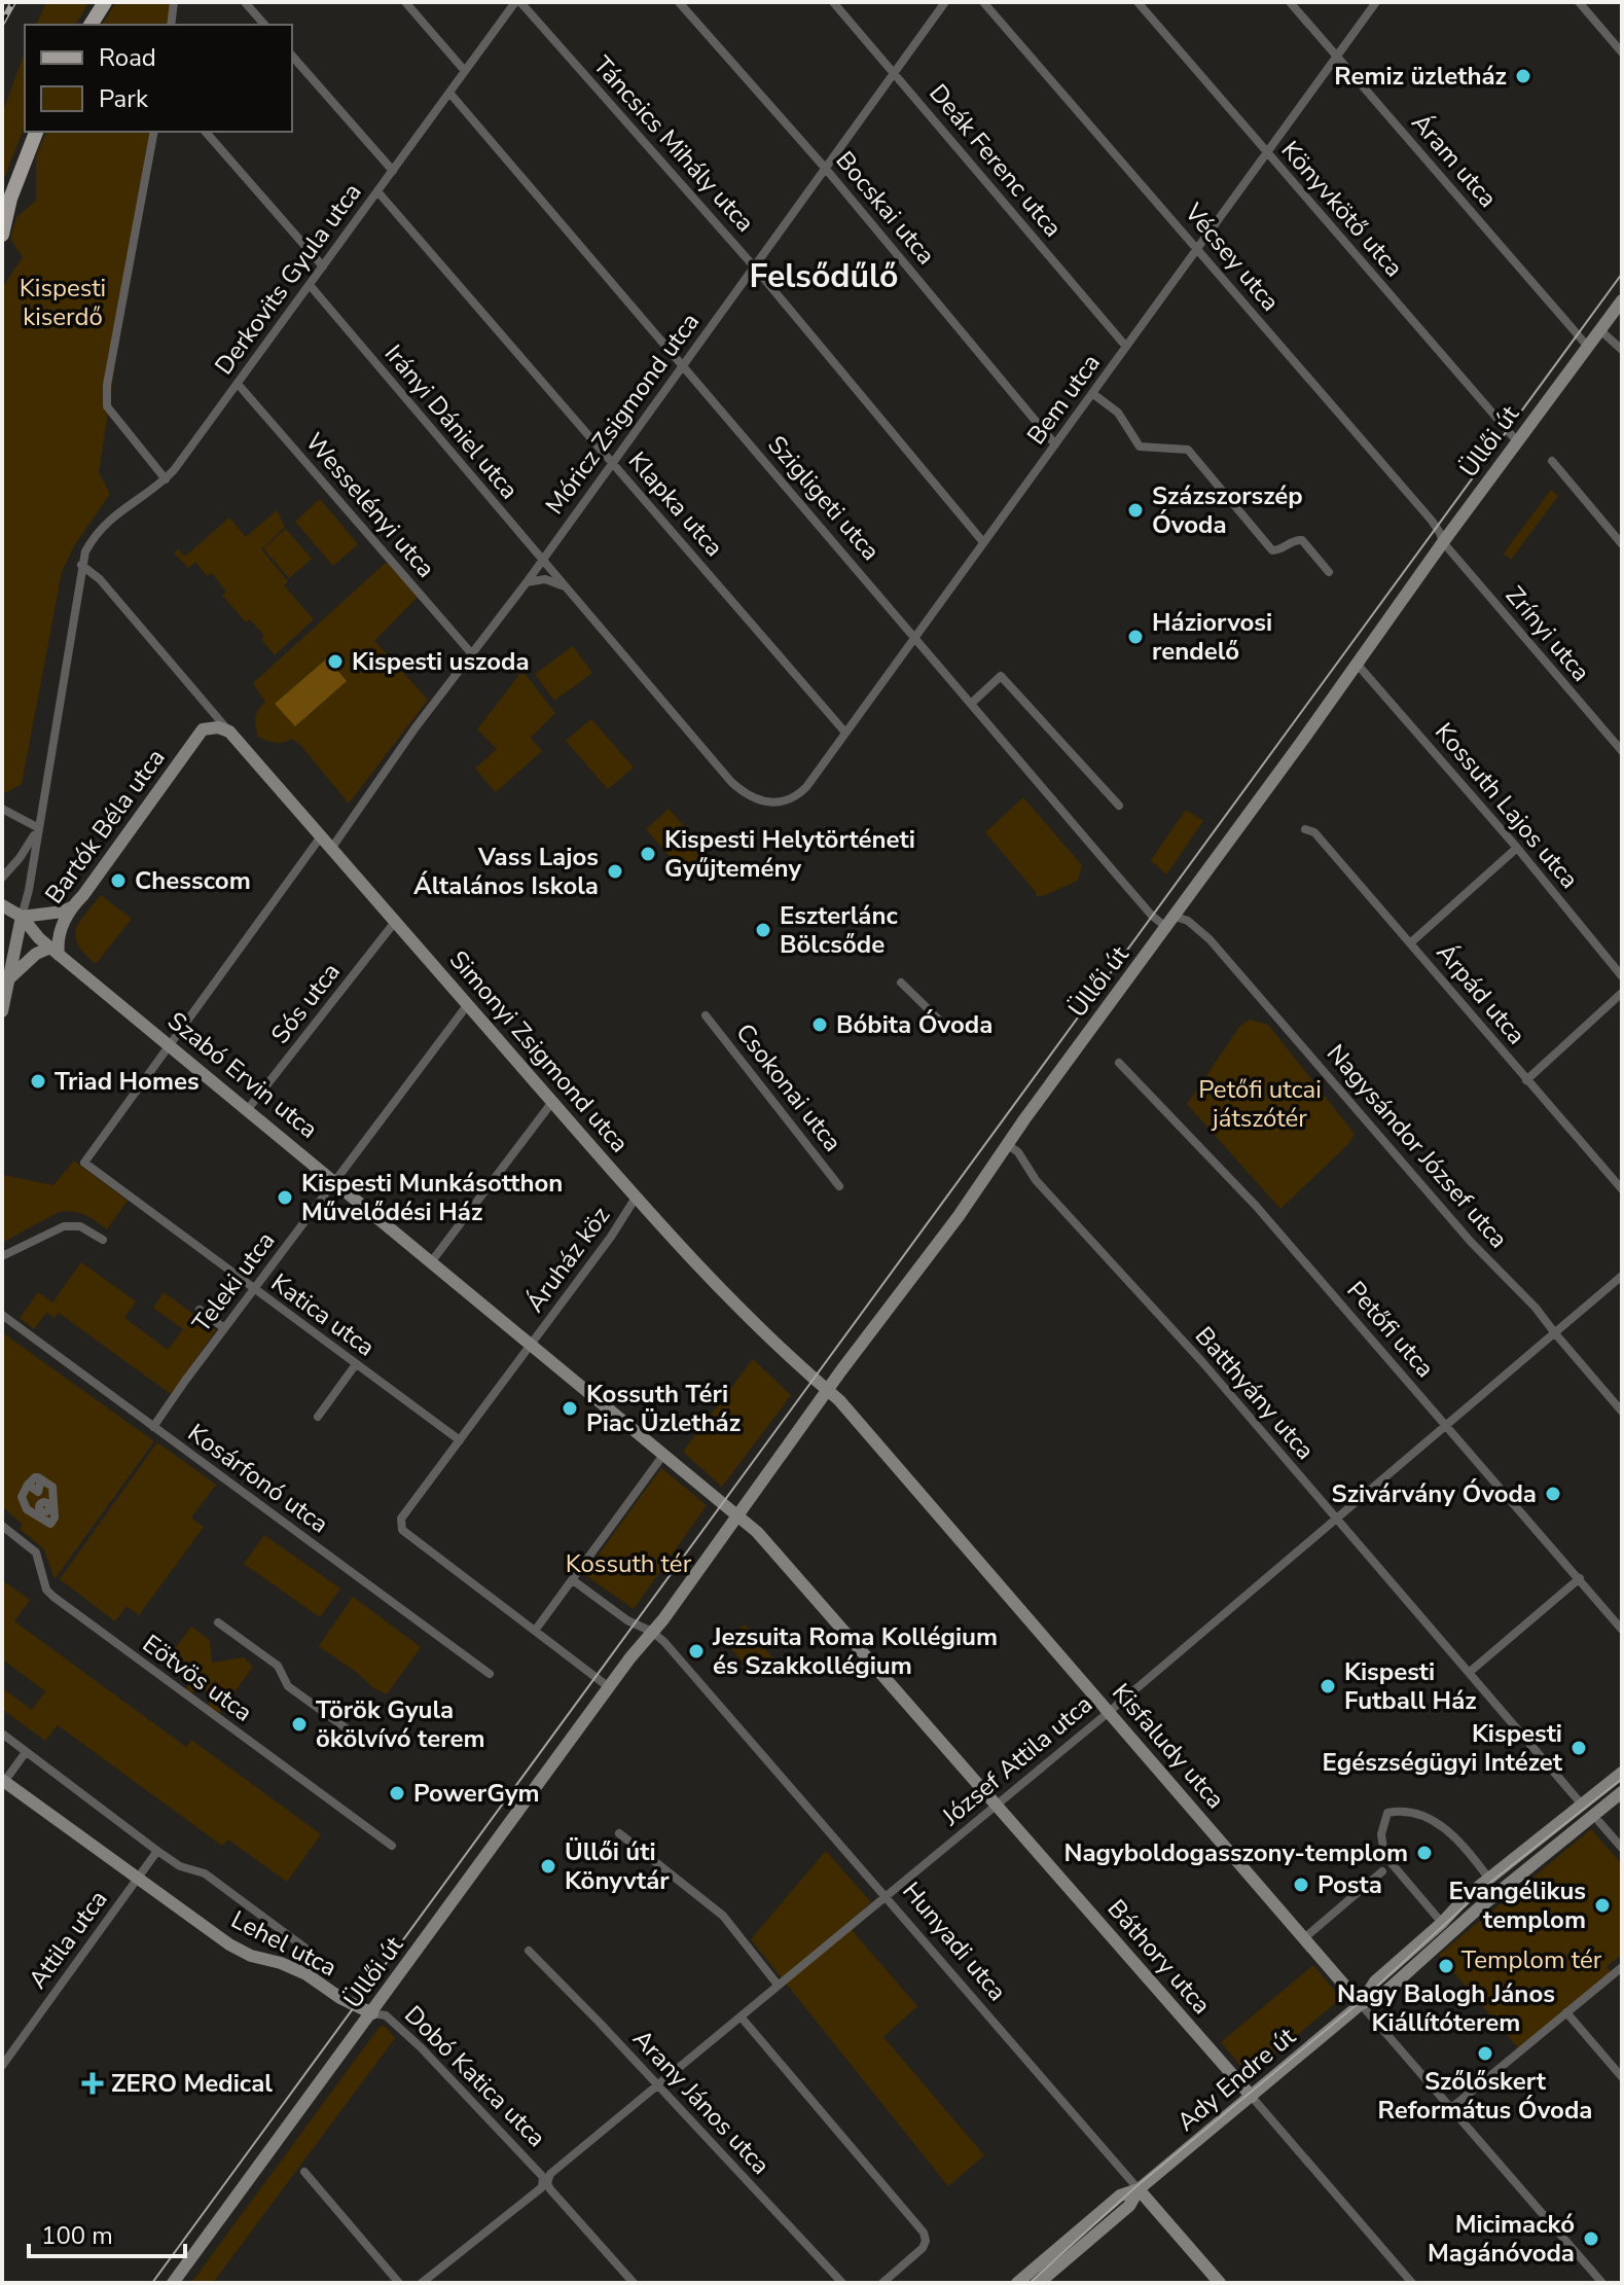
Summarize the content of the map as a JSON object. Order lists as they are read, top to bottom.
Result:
{
  "streets": {
    "main road": [
      "Üllői út",
      "Bartók Béla utca",
      "Simonyi Zsigmond utca",
      "Szabó Ervin utca",
      "Kisfaludy utca",
      "Hunyadi utca",
      "Lehel utca",
      "Báthory utca",
      "Ady Endre út"
    ],
    "street": [
      "Táncsics Mihály utca",
      "Deák Ferenc utca",
      "Áram utca",
      "Bocskai utca",
      "Könyvkötő utca",
      "Vécsey utca",
      "Derkovits Gyula utca",
      "Bem utca",
      "Móricz Zsigmond utca",
      "Irányi Dániel utca",
      "Szigligeti utca",
      "Klapka utca",
      "Wesselényi utca",
      "Zrínyi utca",
      "Kossuth Lajos utca",
      "Árpád utca",
      "Sós utca",
      "Csokonai utca",
      "Nagysándor József utca",
      "Áruház köz",
      "Teleki utca",
      "Katica utca",
      "Petőfi utca",
      "Batthyány utca",
      "Kosárfonó utca",
      "Eötvös utca",
      "József Attila utca",
      "Attila utca",
      "Dobó Katica utca",
      "Arany János utca"
    ]
  },
  "crossings": [
    ["Táncsics Mihály utca", "Derkovits Gyula utca"],
    ["Táncsics Mihály utca", "Bem utca"],
    ["Táncsics Mihály utca", "Móricz Zsigmond utca"],
    ["Deák Ferenc utca", "Bem utca"],
    ["Deák Ferenc utca", "Móricz Zsigmond utca"],
    ["Áram utca", "Bem utca"],
    ["Áram utca", "Üllői út"],
    ["Bocskai utca", "Bem utca"],
    ["Bocskai utca", "Móricz Zsigmond utca"],
    ["Könyvkötő utca", "Bem utca"],
    ["Könyvkötő utca", "Üllői út"],
    ["Vécsey utca", "Bem utca"],
    ["Vécsey utca", "Üllői út"],
    ["Vécsey utca", "Zrínyi utca"],
    ["Derkovits Gyula utca", "Irányi Dániel utca"],
    ["Derkovits Gyula utca", "Szigligeti utca"],
    ["Derkovits Gyula utca", "Klapka utca"],
    ["Derkovits Gyula utca", "Wesselényi utca"],
    ["Derkovits Gyula utca", "Simonyi Zsigmond utca"],
    ["Derkovits Gyula utca", "Szabó Ervin utca"],
    ["Bem utca", "Irányi Dániel utca"],
    ["Bem utca", "Szigligeti utca"],
    ["Bem utca", "Klapka utca"],
    ["Móricz Zsigmond utca", "Irányi Dániel utca"],
    ["Móricz Zsigmond utca", "Szigligeti utca"],
    ["Móricz Zsigmond utca", "Klapka utca"],
    ["Móricz Zsigmond utca", "Wesselényi utca"],
    ["Móricz Zsigmond utca", "Simonyi Zsigmond utca"],
    ["Üllői út", "Szigligeti utca"],
    ["Üllői út", "Zrínyi utca"],
    ["Üllői út", "Kossuth Lajos utca"],
    ["Üllői út", "Simonyi Zsigmond utca"],
    ["Üllői út", "Nagysándor József utca"],
    ["Üllői út", "Batthyány utca"],
    ["Üllői út", "Kisfaludy utca"],
    ["Üllői út", "Hunyadi utca"],
    ["Üllői út", "Lehel utca"],
    ["Üllői út", "Báthory utca"],
    ["Üllői út", "Dobó Katica utca"],
    ["Bartók Béla utca", "Simonyi Zsigmond utca"],
    ["Bartók Béla utca", "Szabó Ervin utca"],
    ["Sós utca", "Simonyi Zsigmond utca"],
    ["Sós utca", "Szabó Ervin utca"],
    ["Simonyi Zsigmond utca", "Áruház köz"],
    ["Simonyi Zsigmond utca", "Teleki utca"],
    ["Simonyi Zsigmond utca", "Kisfaludy utca"],
    ["Szabó Ervin utca", "Áruház köz"],
    ["Szabó Ervin utca", "Teleki utca"],
    ["Szabó Ervin utca", "Katica utca"],
    ["Nagysándor József utca", "József Attila utca"],
    ["Teleki utca", "Katica utca"],
    ["Teleki utca", "Kosárfonó utca"],
    ["Petőfi utca", "József Attila utca"],
    ["Batthyány utca", "József Attila utca"],
    ["Batthyány utca", "Ady Endre út"],
    ["Kisfaludy utca", "József Attila utca"],
    ["Kisfaludy utca", "Ady Endre út"],
    ["József Attila utca", "Hunyadi utca"],
    ["József Attila utca", "Báthory utca"],
    ["József Attila utca", "Dobó Katica utca"],
    ["József Attila utca", "Arany János utca"],
    ["Attila utca", "Lehel utca"],
    ["Hunyadi utca", "Ady Endre út"],
    ["Lehel utca", "Dobó Katica utca"],
    ["Báthory utca", "Ady Endre út"]
  ],
  "districts": ["Felsődűlő"],
  "parks": [
    "Kispesti kiserdő",
    "Petőfi utcai játszótér",
    "Kossuth tér",
    "Templom tér"
  ],
  "places": {
    "other": [
      "Remiz üzletház",
      "Százszorszép Óvoda",
      "Háziorvosi rendelő",
      "Kispesti uszoda",
      "Kispesti Helytörténeti Gyűjtemény",
      "Vass Lajos Általános Iskola",
      "Chesscom",
      "Eszterlánc Bölcsőde",
      "Bóbita Óvoda",
      "Triad Homes",
      "Kispesti Munkásotthon Művelődési Ház",
      "Kossuth Téri Piac Üzletház",
      "Szivárvány Óvoda",
      "Jezsuita Roma Kollégium és Szakkollégium",
      "Kispesti Futball Ház",
      "Török Gyula ökölvívó terem",
      "Kispesti Egészségügyi Intézet",
      "PowerGym",
      "Nagyboldogasszony-templom",
      "Üllői úti Könyvtár",
      "Posta",
      "Evangélikus templom",
      "Nagy Balogh János Kiállítóterem",
      "Szőlőskert Református Óvoda",
      "Micimackó Magánóvoda"
    ],
    "health": ["ZERO Medical"]
  },
  "legend": ["Road", "Park"],
  "scale_bar": "100 m"
}
